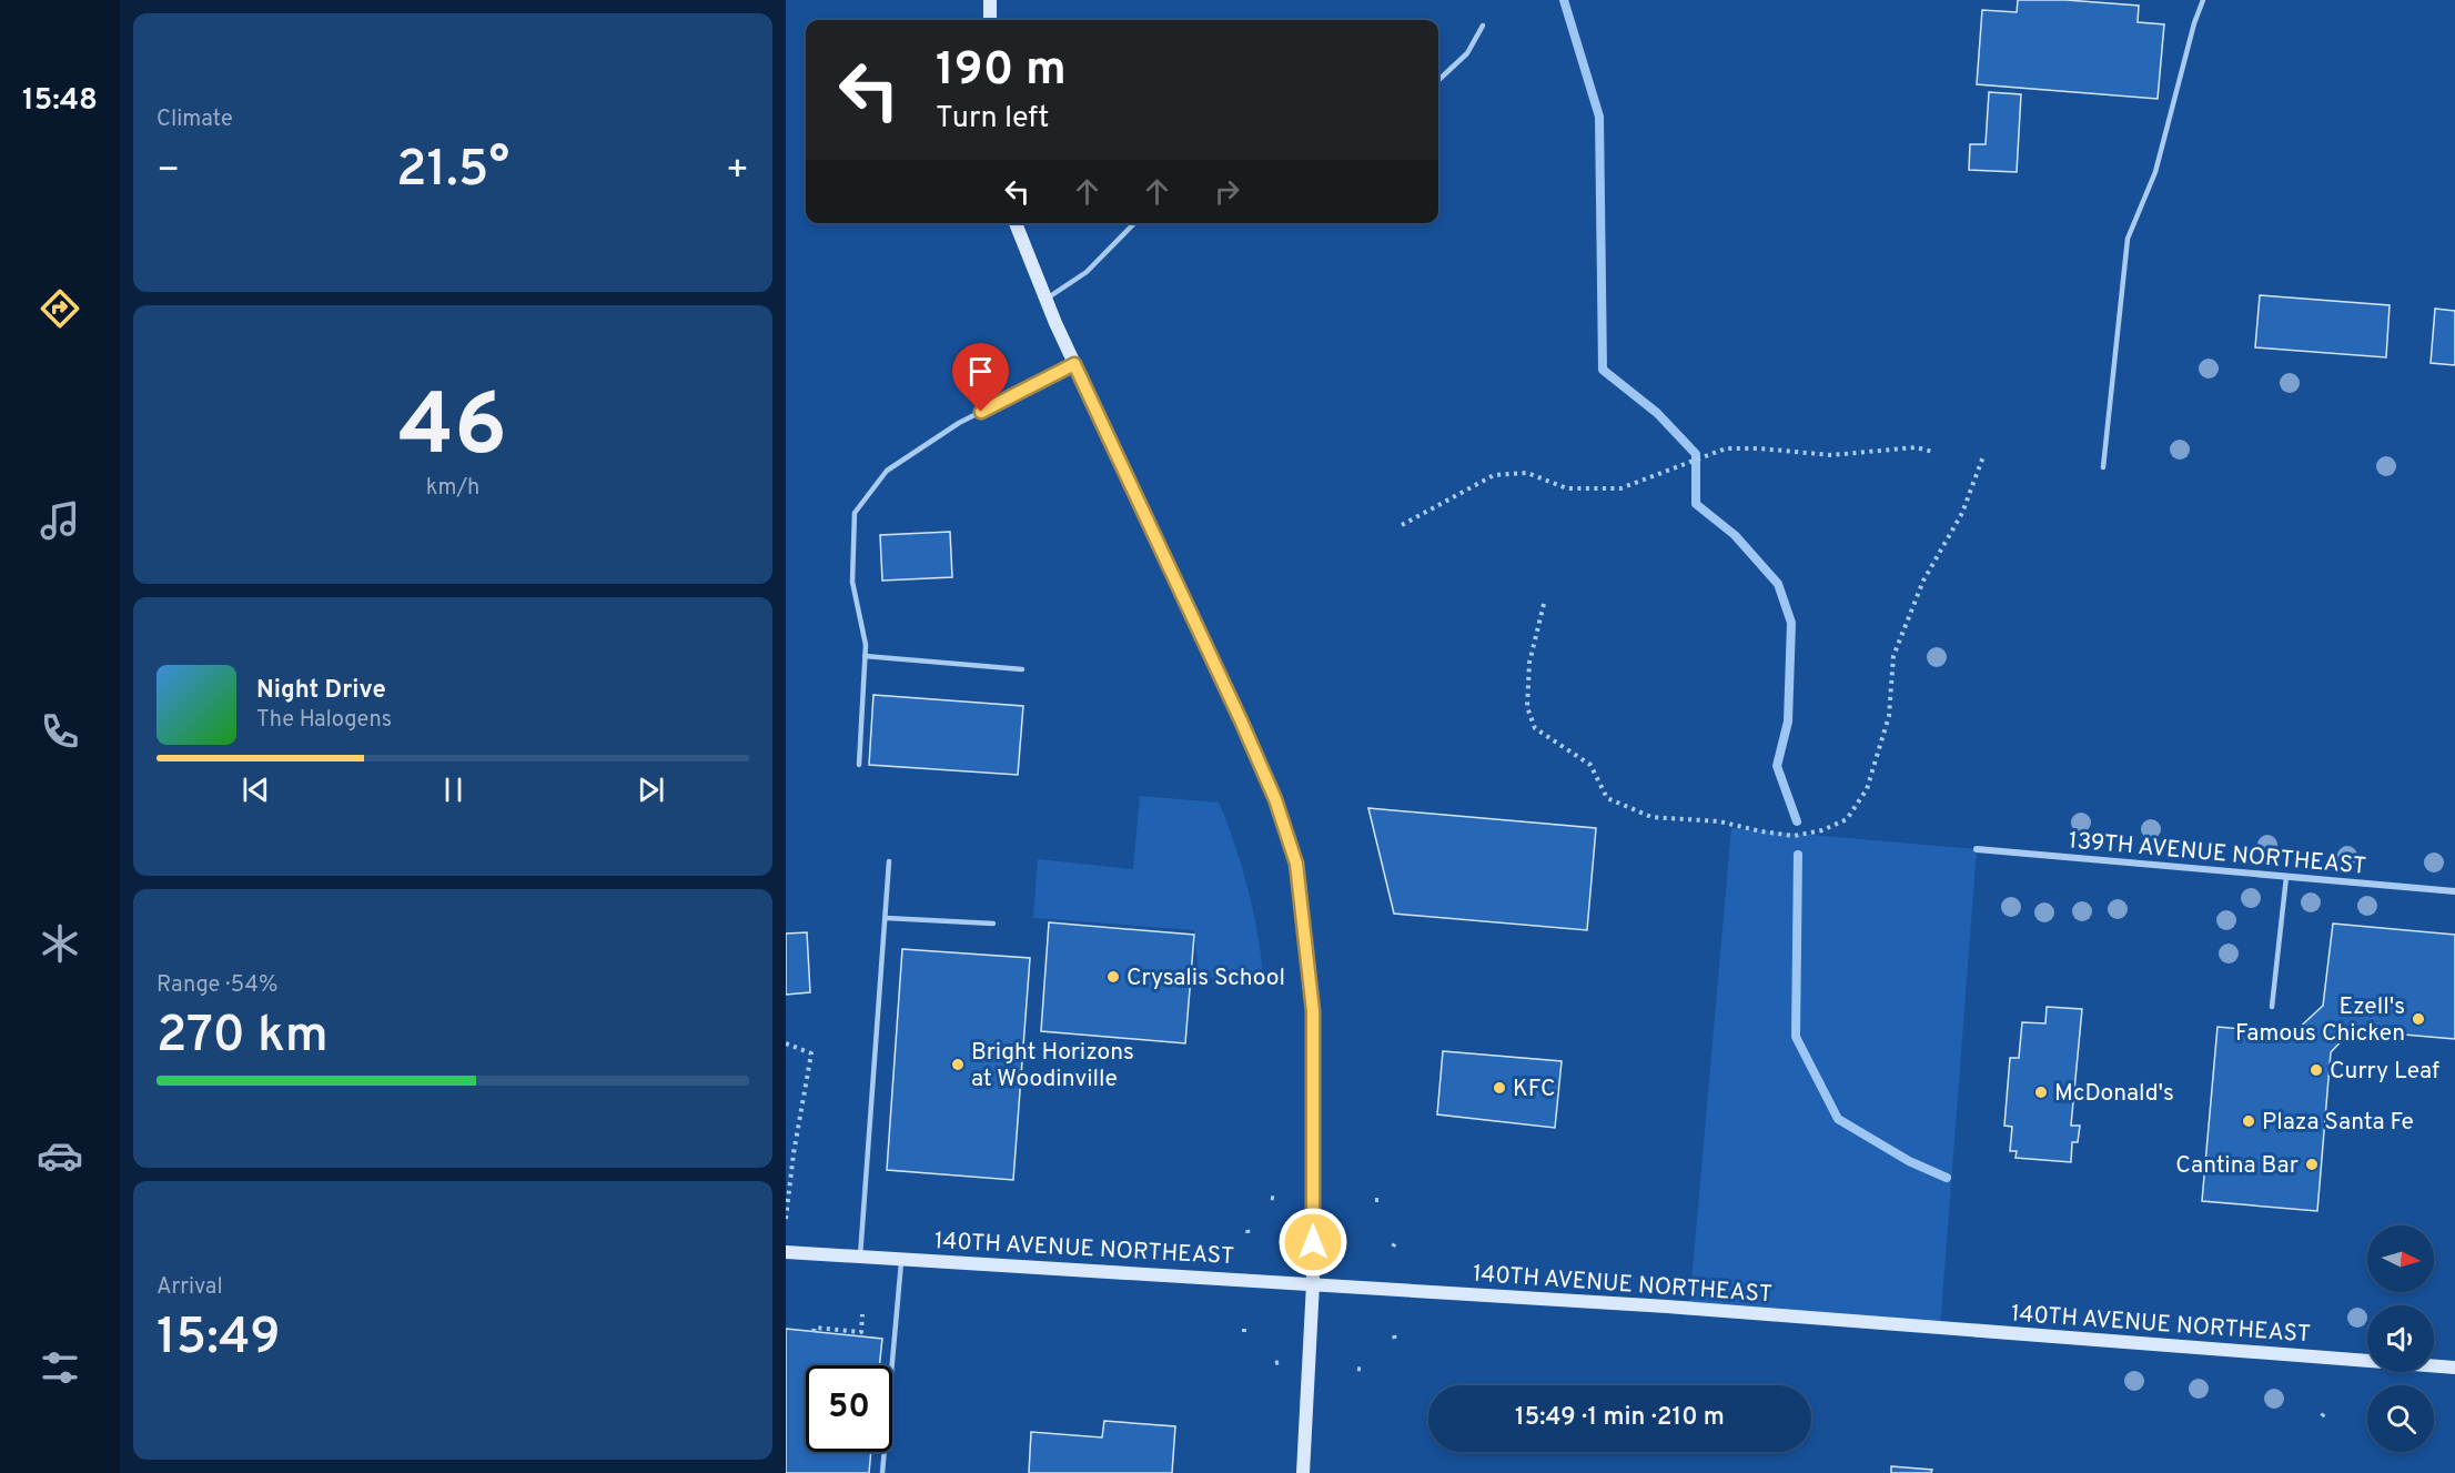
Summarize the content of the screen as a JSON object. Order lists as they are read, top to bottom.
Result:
{
  "streets": {
    "main road": ["140TH AVENUE NORTHEAST"],
    "street": ["139TH AVENUE NORTHEAST"]
  },
  "places": [
    "Crysalis School",
    "Ezell's Famous Chicken",
    "Bright Horizons at Woodinville",
    "Curry Leaf",
    "KFC",
    "McDonald's",
    "Plaza Santa Fe",
    "Cantina Bar"
  ],
  "north": "right",
  "page": {
    "tabs": "15:48",
    "tile": [
      "Climate",
      ["46", "km/h"],
      ["Range · 54%", "270 km"],
      ["Arrival", "15:49"]
    ],
    "turn": ["190 m", "Turn left"],
    "heat": ["−", "21.5°", "+"],
    "song": ["Night Drive", "The Halogens"],
    "limit": "50",
    "trip": "15:49 · 1 min · 210 m"
  }
}
